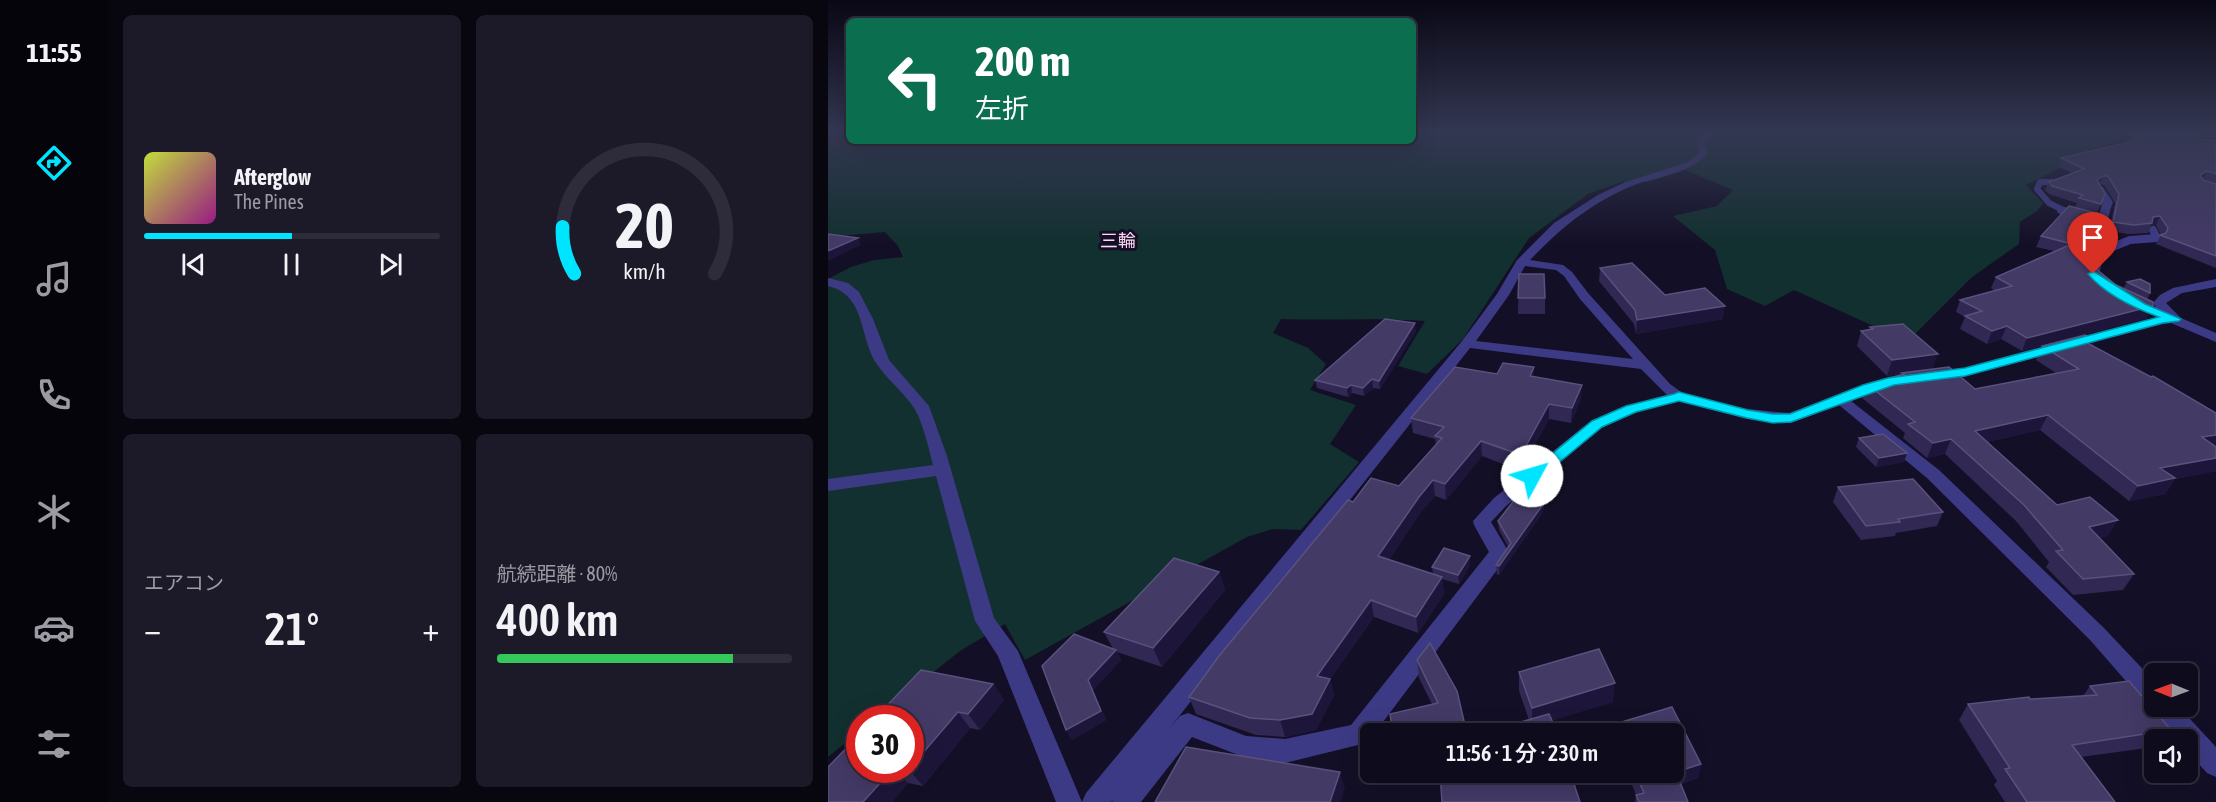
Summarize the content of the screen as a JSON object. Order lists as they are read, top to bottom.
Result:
{
  "districts": ["三輪"],
  "north": "left",
  "page": {
    "tabs": "11:55",
    "turn": ["200 m", "左折"],
    "song": ["Afterglow", "The Pines"],
    "tile": [
      "エアコン",
      ["航続距離 · 80%", "400 km"]
    ],
    "heat": ["−", "21°", "+"],
    "limit": "30",
    "trip": "11:56 · 1 分 · 230 m",
    "gauge": ["20", "km/h"]
  }
}
